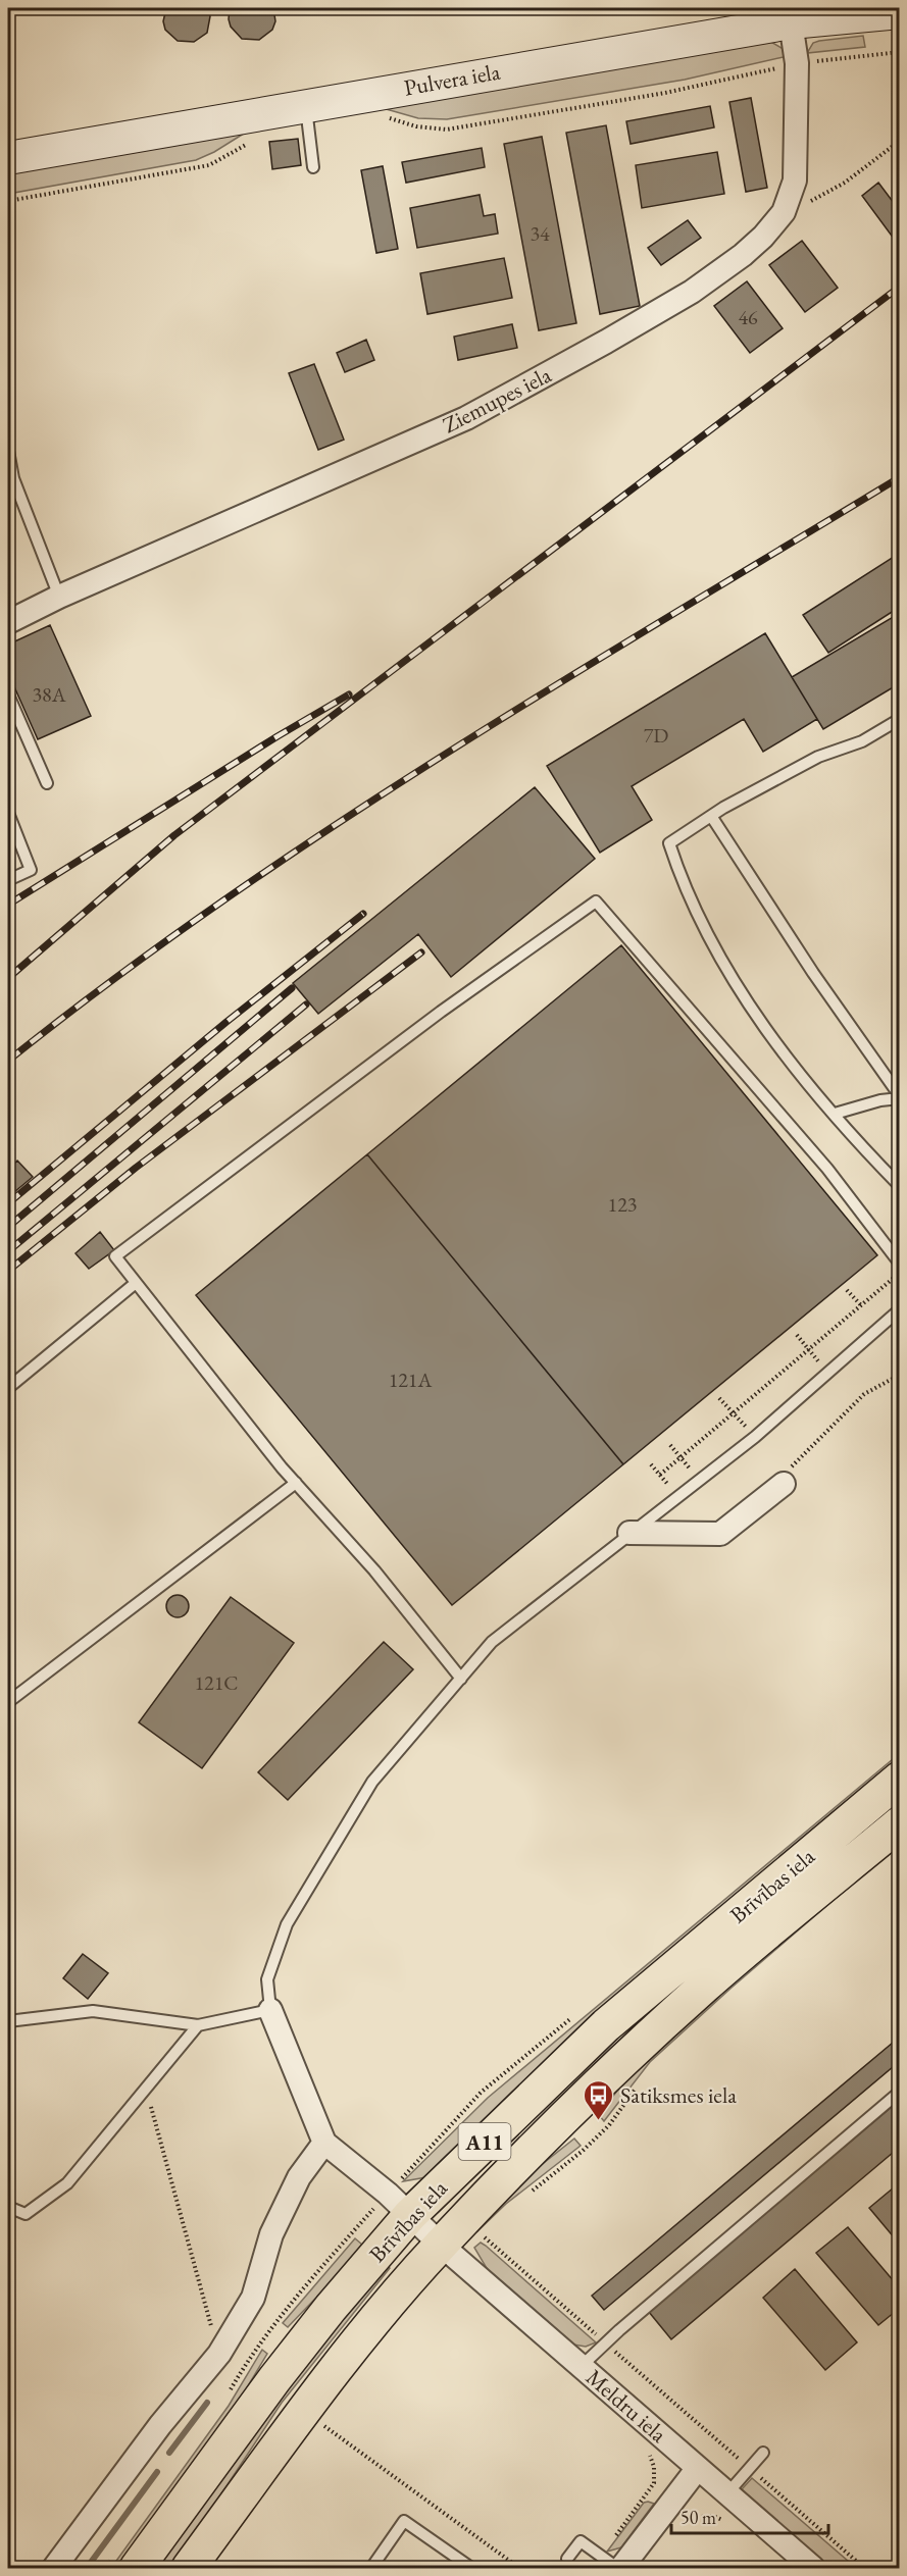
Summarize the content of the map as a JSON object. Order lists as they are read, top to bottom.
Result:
{
  "streets": {
    "highway": ["Brīvības iela", "A11"],
    "main road": ["Pulvera iela"],
    "street": ["Ziemupes iela", "Meldru iela"]
  },
  "crossings": [
    ["Pulvera iela", "Ziemupes iela"],
    ["Brīvības iela", "Meldru iela"]
  ],
  "places": {
    "bus stop": ["Satiksmes iela"]
  },
  "house_numbers": [
    "34",
    "46",
    "38A",
    "7D",
    "123",
    "121A",
    "121C"
  ],
  "scale_bar": "50 m"
}
